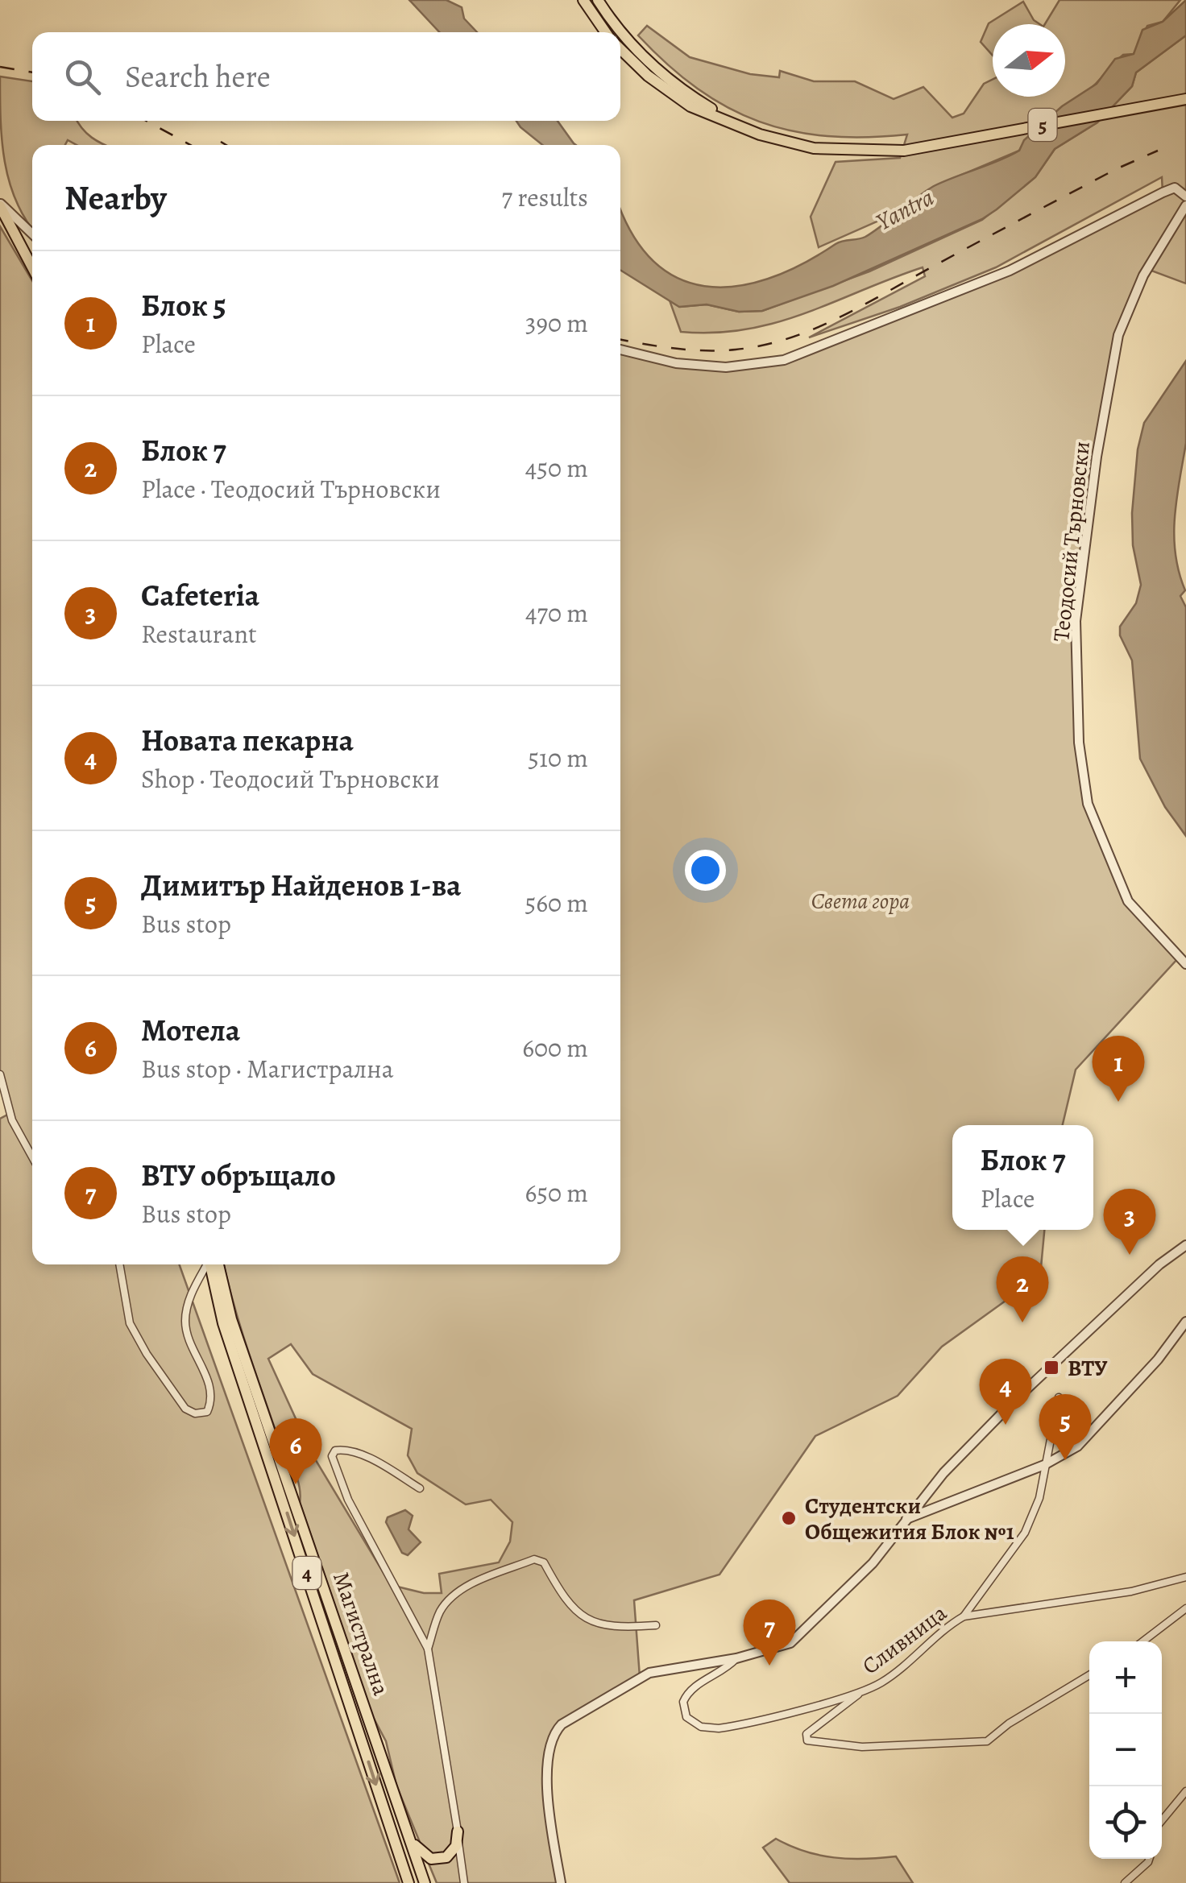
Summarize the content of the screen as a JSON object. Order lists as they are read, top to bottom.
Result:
{
  "streets": {
    "main road": ["5", "4", "Магистрална"],
    "street": ["Теодосий Търновски", "Сливница"]
  },
  "water": ["Yantra"],
  "parks": ["Света гора"],
  "places": {
    "transit": ["ВТУ"],
    "other": ["Студентски Общежития Блок №1"]
  },
  "north": "right",
  "page": {
    "search": "Search here",
    "heading": ["Nearby", "7 results"],
    "list": [
      {
        "mark": "1",
        "name": "Блок 5",
        "note": "Place",
        "value": "390 m"
      },
      {
        "mark": "2",
        "name": "Блок 7",
        "note": "Place · Теодосий Търновски",
        "value": "450 m"
      },
      {
        "mark": "3",
        "name": "Cafeteria",
        "note": "Restaurant",
        "value": "470 m"
      },
      {
        "mark": "4",
        "name": "Новата пекарна",
        "note": "Shop · Теодосий Търновски",
        "value": "510 m"
      },
      {
        "mark": "5",
        "name": "Димитър Найденов 1-ва",
        "note": "Bus stop",
        "value": "560 m"
      },
      {
        "mark": "6",
        "name": "Мотела",
        "note": "Bus stop · Магистрална",
        "value": "600 m"
      },
      {
        "mark": "7",
        "name": "ВТУ обръщало",
        "note": "Bus stop",
        "value": "650 m"
      }
    ],
    "pins": [
      "1",
      "3",
      "2",
      "4",
      "5",
      "6",
      "7"
    ],
    "popup": ["Блок 7", "Place"],
    "map_buttons": ["+", "−"]
  }
}
